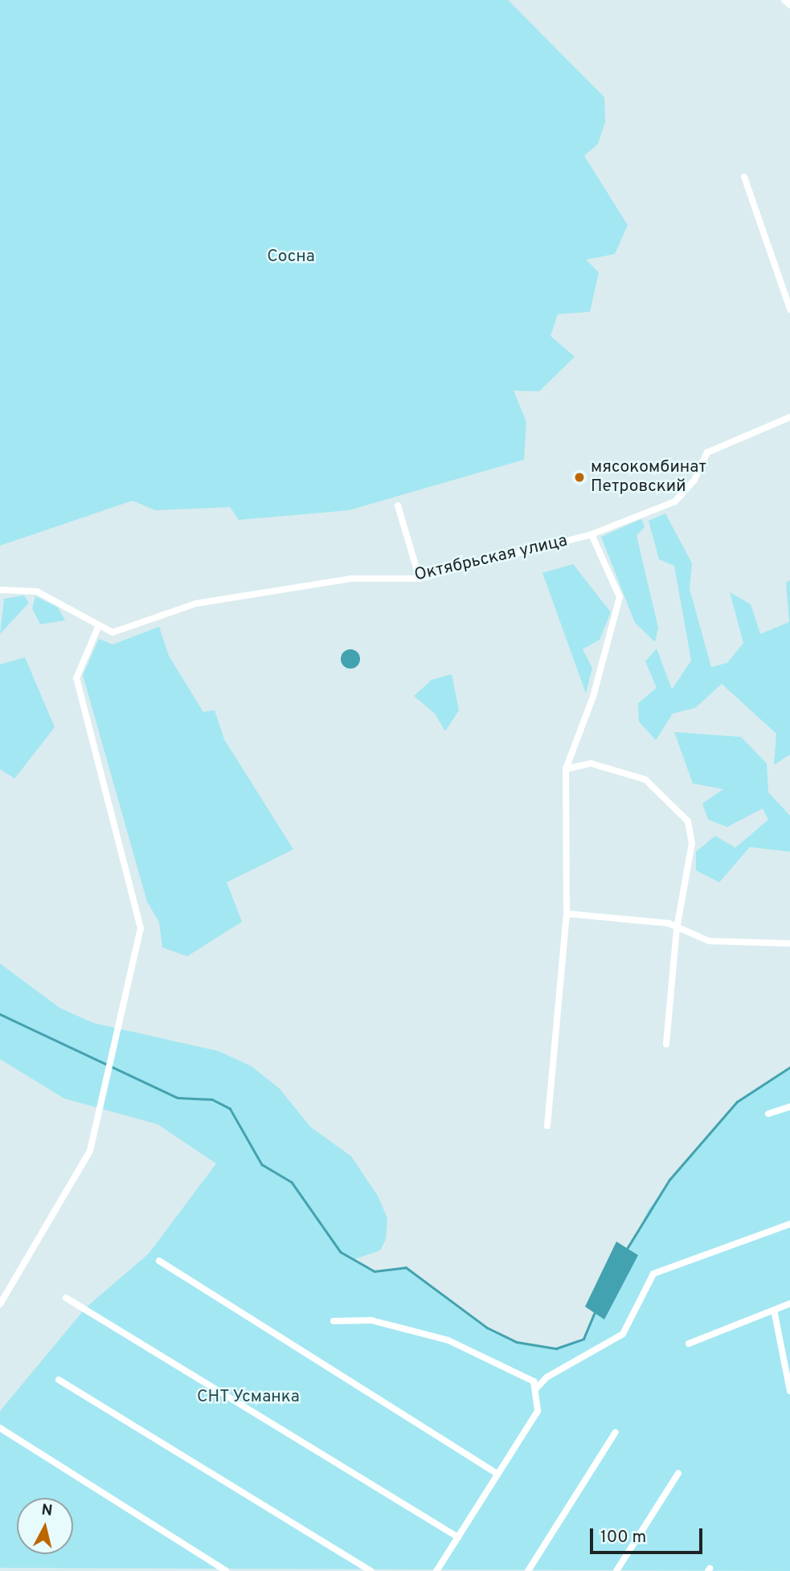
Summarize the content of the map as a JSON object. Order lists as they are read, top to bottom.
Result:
{
  "streets": {
    "street": ["Октябрьская улица"]
  },
  "parks": ["Сосна", "СНТ Усманка"],
  "places": ["мясокомбинат Петровский"],
  "scale_bar": "100 m",
  "north": "top"
}
